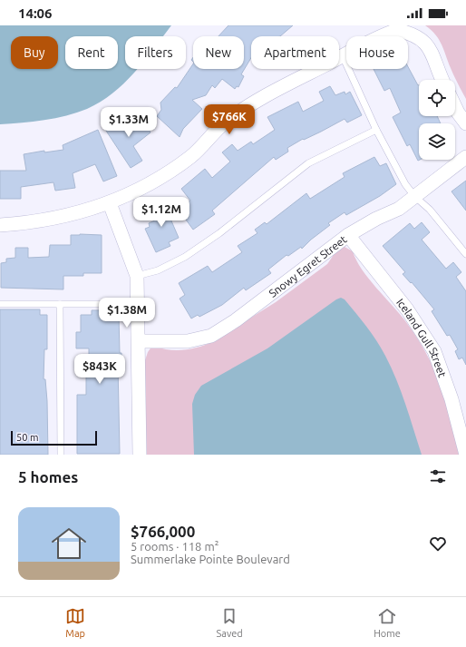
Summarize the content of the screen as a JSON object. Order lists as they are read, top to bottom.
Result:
{
  "streets": {
    "street": ["Snowy Egret Street", "Iceland Gull Street"]
  },
  "crossings": [
    ["Snowy Egret Street", "Iceland Gull Street"]
  ],
  "scale_bar": "50 m",
  "page": {
    "status": "14:06",
    "chip": [
      "Buy",
      "Rent",
      "Filters",
      "New",
      "Apartment",
      "House"
    ],
    "price": [
      "$766K",
      "$1.33M",
      "$1.12M",
      "$1.38M",
      "$843K"
    ],
    "scale": "50 m",
    "heading": "5 homes",
    "list": [
      {
        "name": "$766,000",
        "note": "5 rooms · 118 m² · Summerlake Pointe Boulevard"
      }
    ],
    "tabs": ["Map", "Saved", "Home"]
  }
}
